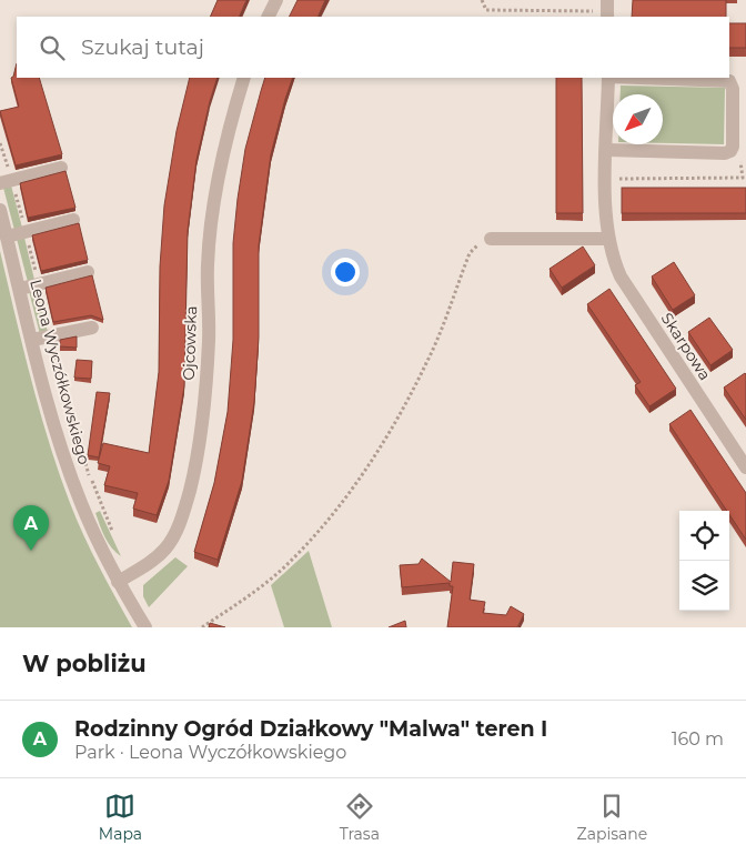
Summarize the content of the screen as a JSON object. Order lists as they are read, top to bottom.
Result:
{
  "streets": {
    "street": ["Ojcowska", "Skarpowa", "Leona Wyczółkowskiego"]
  },
  "crossings": [
    ["Ojcowska", "Leona Wyczółkowskiego"]
  ],
  "north": "bottom left",
  "page": {
    "search": "Szukaj tutaj",
    "pins": "A",
    "heading": "W pobliżu",
    "list": [
      {
        "mark": "A",
        "name": "Rodzinny Ogród Działkowy \"Malwa\" teren I",
        "note": "Park · Leona Wyczółkowskiego",
        "value": "160 m"
      }
    ],
    "nav": ["Mapa", "Trasa", "Zapisane"]
  }
}
